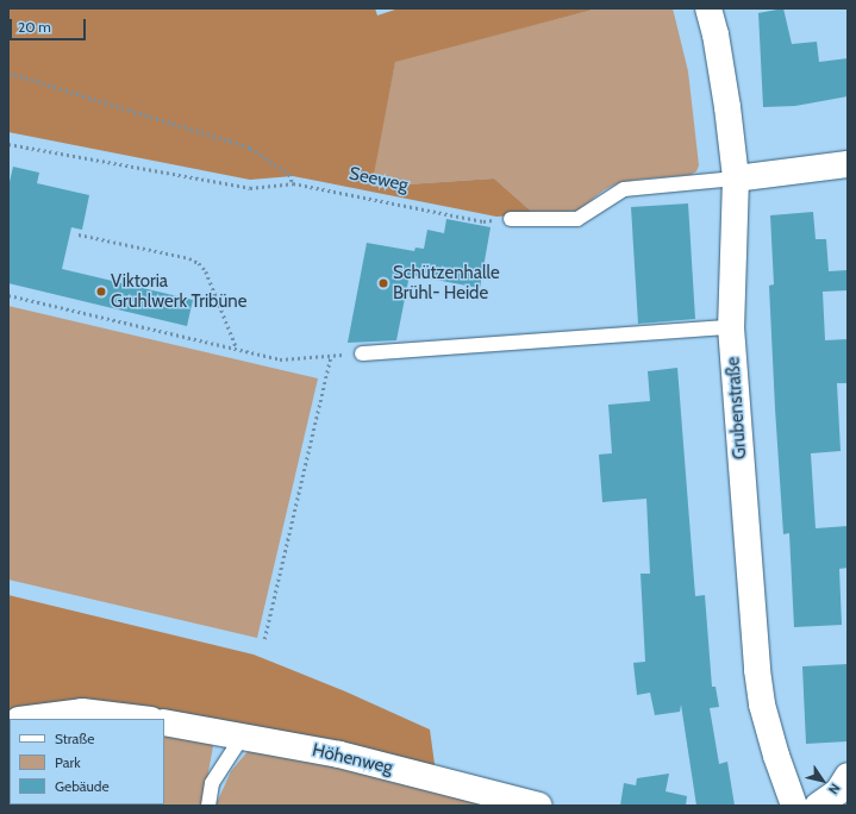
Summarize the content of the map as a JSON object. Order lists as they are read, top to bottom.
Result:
{
  "streets": {
    "street": ["Grubenstraße", "Höhenweg"],
    "path": ["Seeweg"]
  },
  "places": ["Schützenhalle Brühl- Heide", "Viktoria Gruhlwerk Tribüne"],
  "legend": ["Straße", "Park", "Gebäude"],
  "scale_bar": "20 m",
  "north": "bottom right"
}
